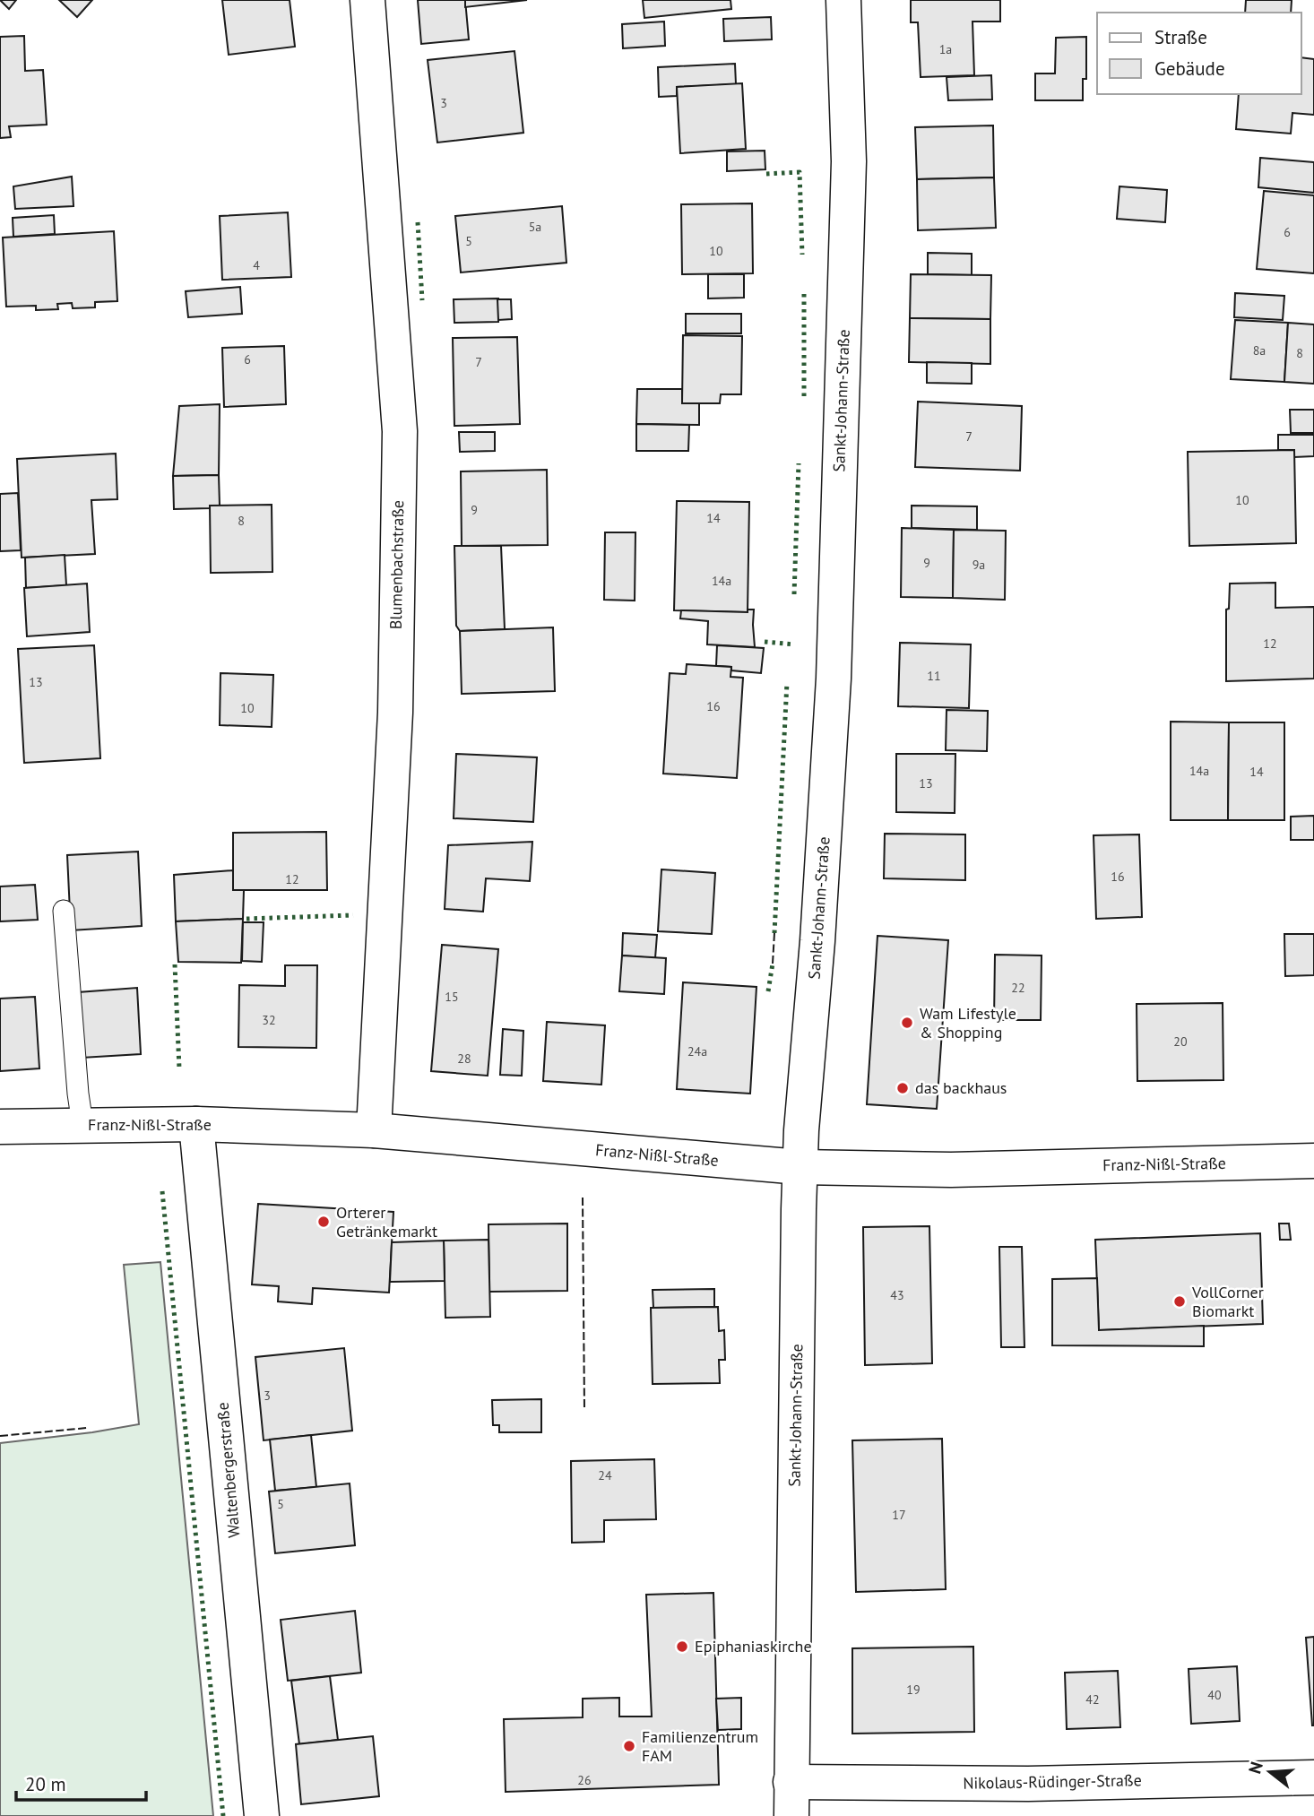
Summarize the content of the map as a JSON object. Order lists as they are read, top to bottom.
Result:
{
  "streets": {
    "street": [
      "Sankt-Johann-Straße",
      "Blumenbachstraße",
      "Franz-Nißl-Straße",
      "Waltenbergerstraße",
      "Nikolaus-Rüdinger-Straße"
    ]
  },
  "crossings": [
    ["Sankt-Johann-Straße", "Franz-Nißl-Straße"],
    ["Sankt-Johann-Straße", "Nikolaus-Rüdinger-Straße"],
    ["Blumenbachstraße", "Franz-Nißl-Straße"],
    ["Franz-Nißl-Straße", "Waltenbergerstraße"]
  ],
  "places": [
    "Wam Lifestyle & Shopping",
    "das backhaus",
    "Orterer Getränkemarkt",
    "VollCorner Biomarkt",
    "Epiphaniaskirche",
    "Familienzentrum FAM"
  ],
  "house_numbers": [
    "1a",
    "3",
    "5a",
    "6",
    "5",
    "10",
    "4",
    "8a",
    "8",
    "6",
    "7",
    "7",
    "10",
    "9",
    "14",
    "8",
    "9",
    "9a",
    "14a",
    "12",
    "11",
    "13",
    "16",
    "10",
    "14a",
    "14",
    "13",
    "16",
    "12",
    "22",
    "15",
    "32",
    "20",
    "24a",
    "28",
    "43",
    "3",
    "24",
    "5",
    "17",
    "19",
    "40",
    "42",
    "26"
  ],
  "legend": ["Straße", "Gebäude"],
  "scale_bar": "20 m",
  "north": "left"
}
